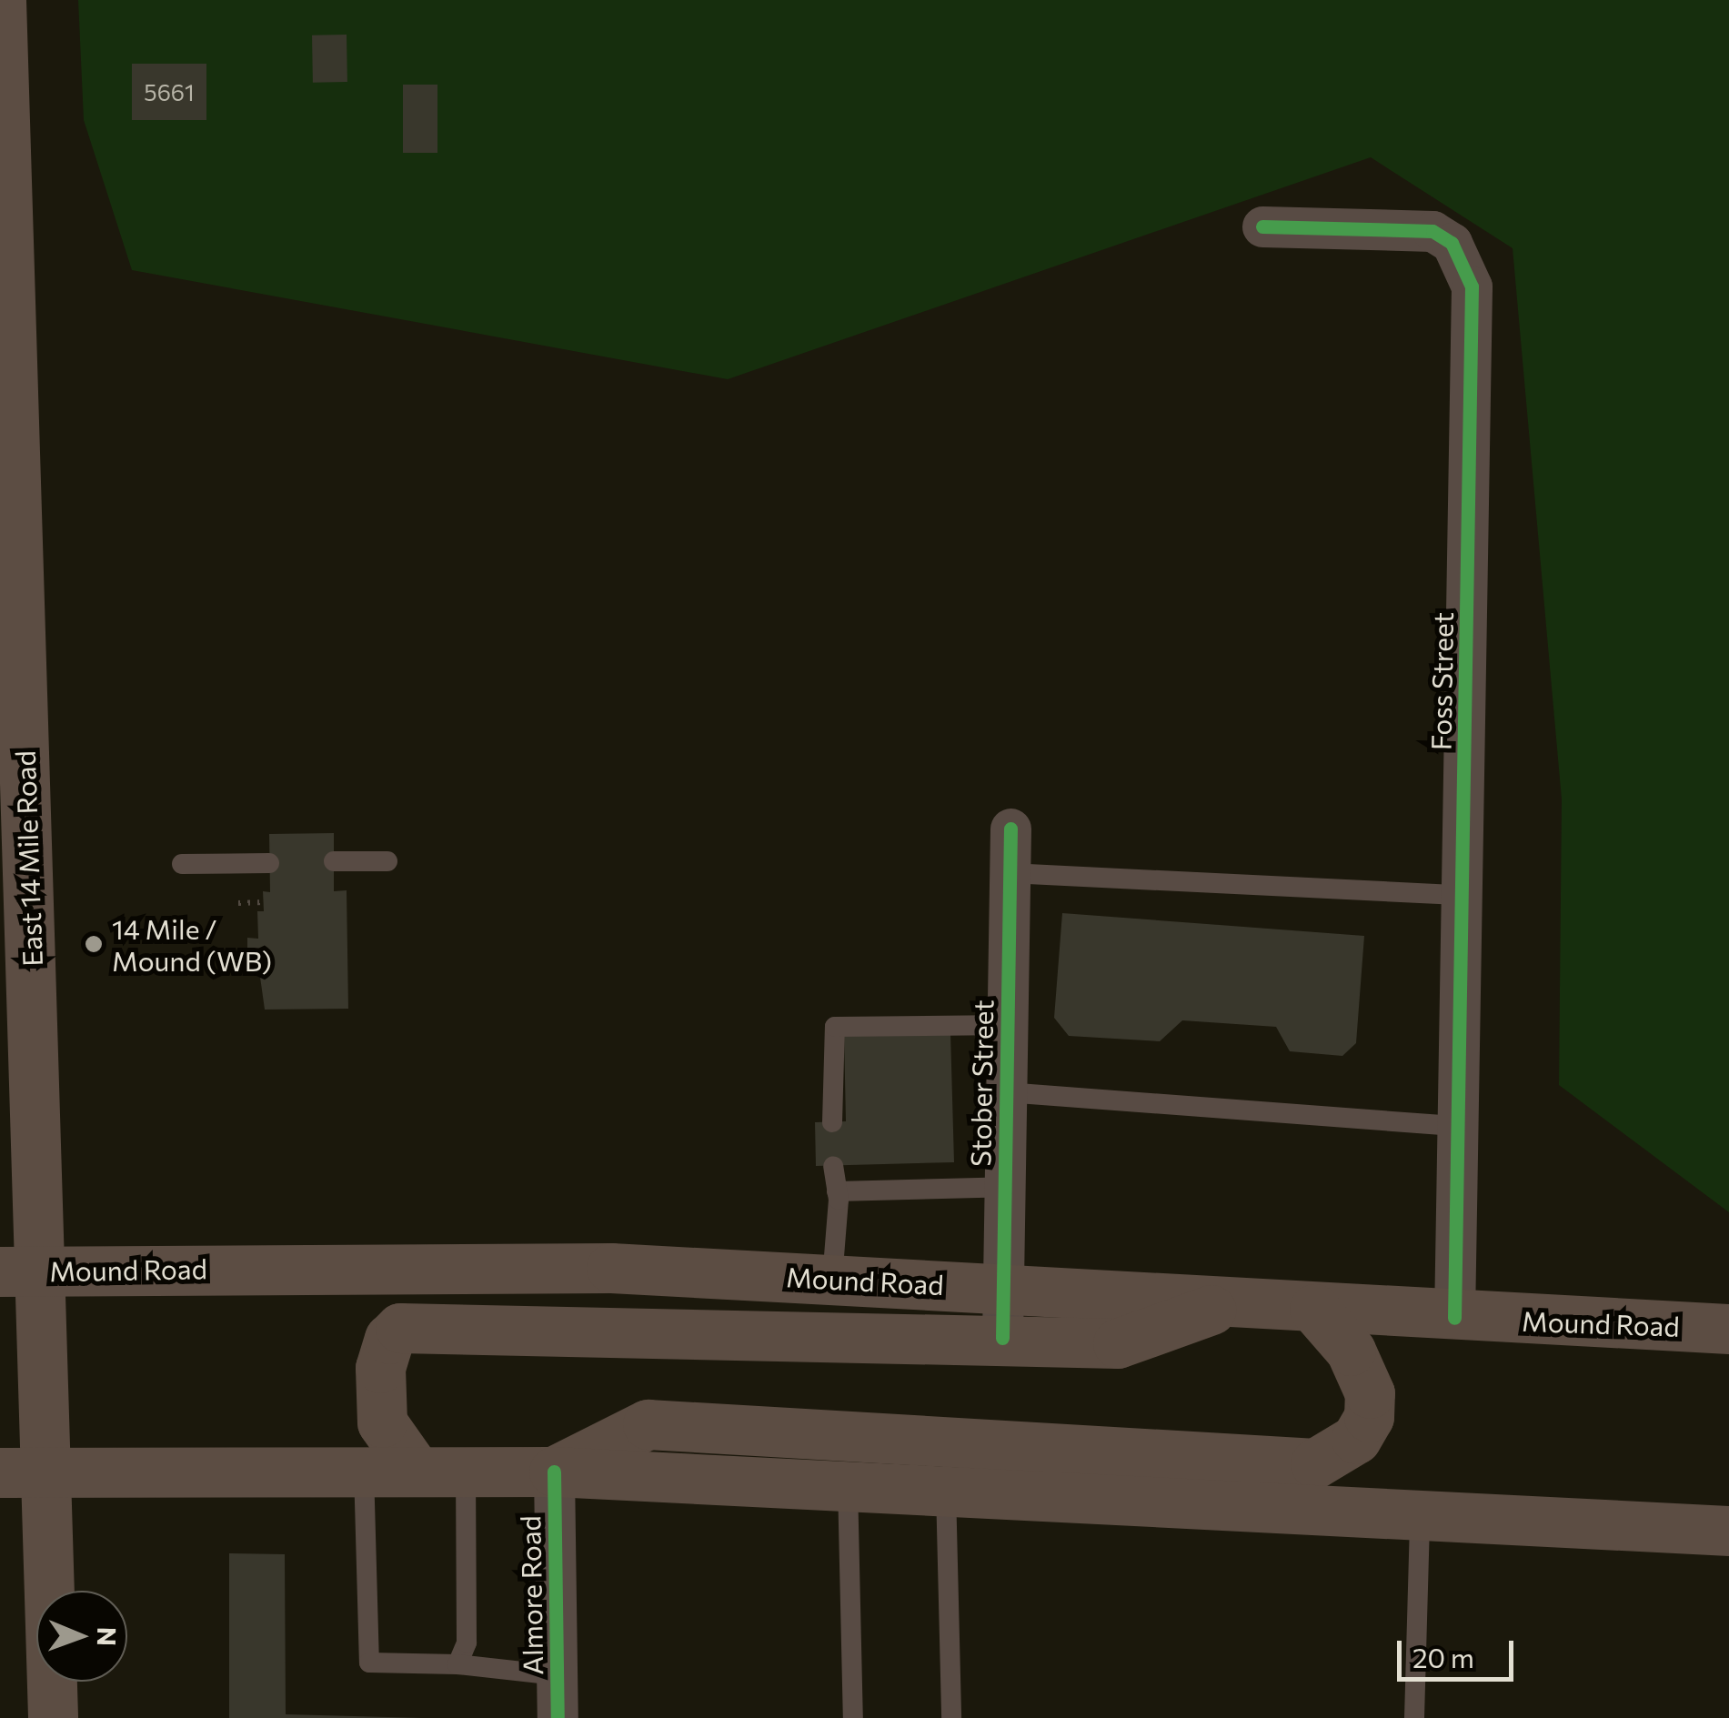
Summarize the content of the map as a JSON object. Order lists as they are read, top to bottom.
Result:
{
  "streets": {
    "main road": ["East 14 Mile Road", "Mound Road"],
    "street": ["Foss Street", "Stober Street", "Almore Road"]
  },
  "crossings": [
    ["Foss Street", "Mound Road"],
    ["East 14 Mile Road", "Mound Road"],
    ["Stober Street", "Mound Road"]
  ],
  "places": ["14 Mile / Mound (WB)"],
  "house_numbers": ["5661"],
  "scale_bar": "20 m",
  "north": "right"
}
